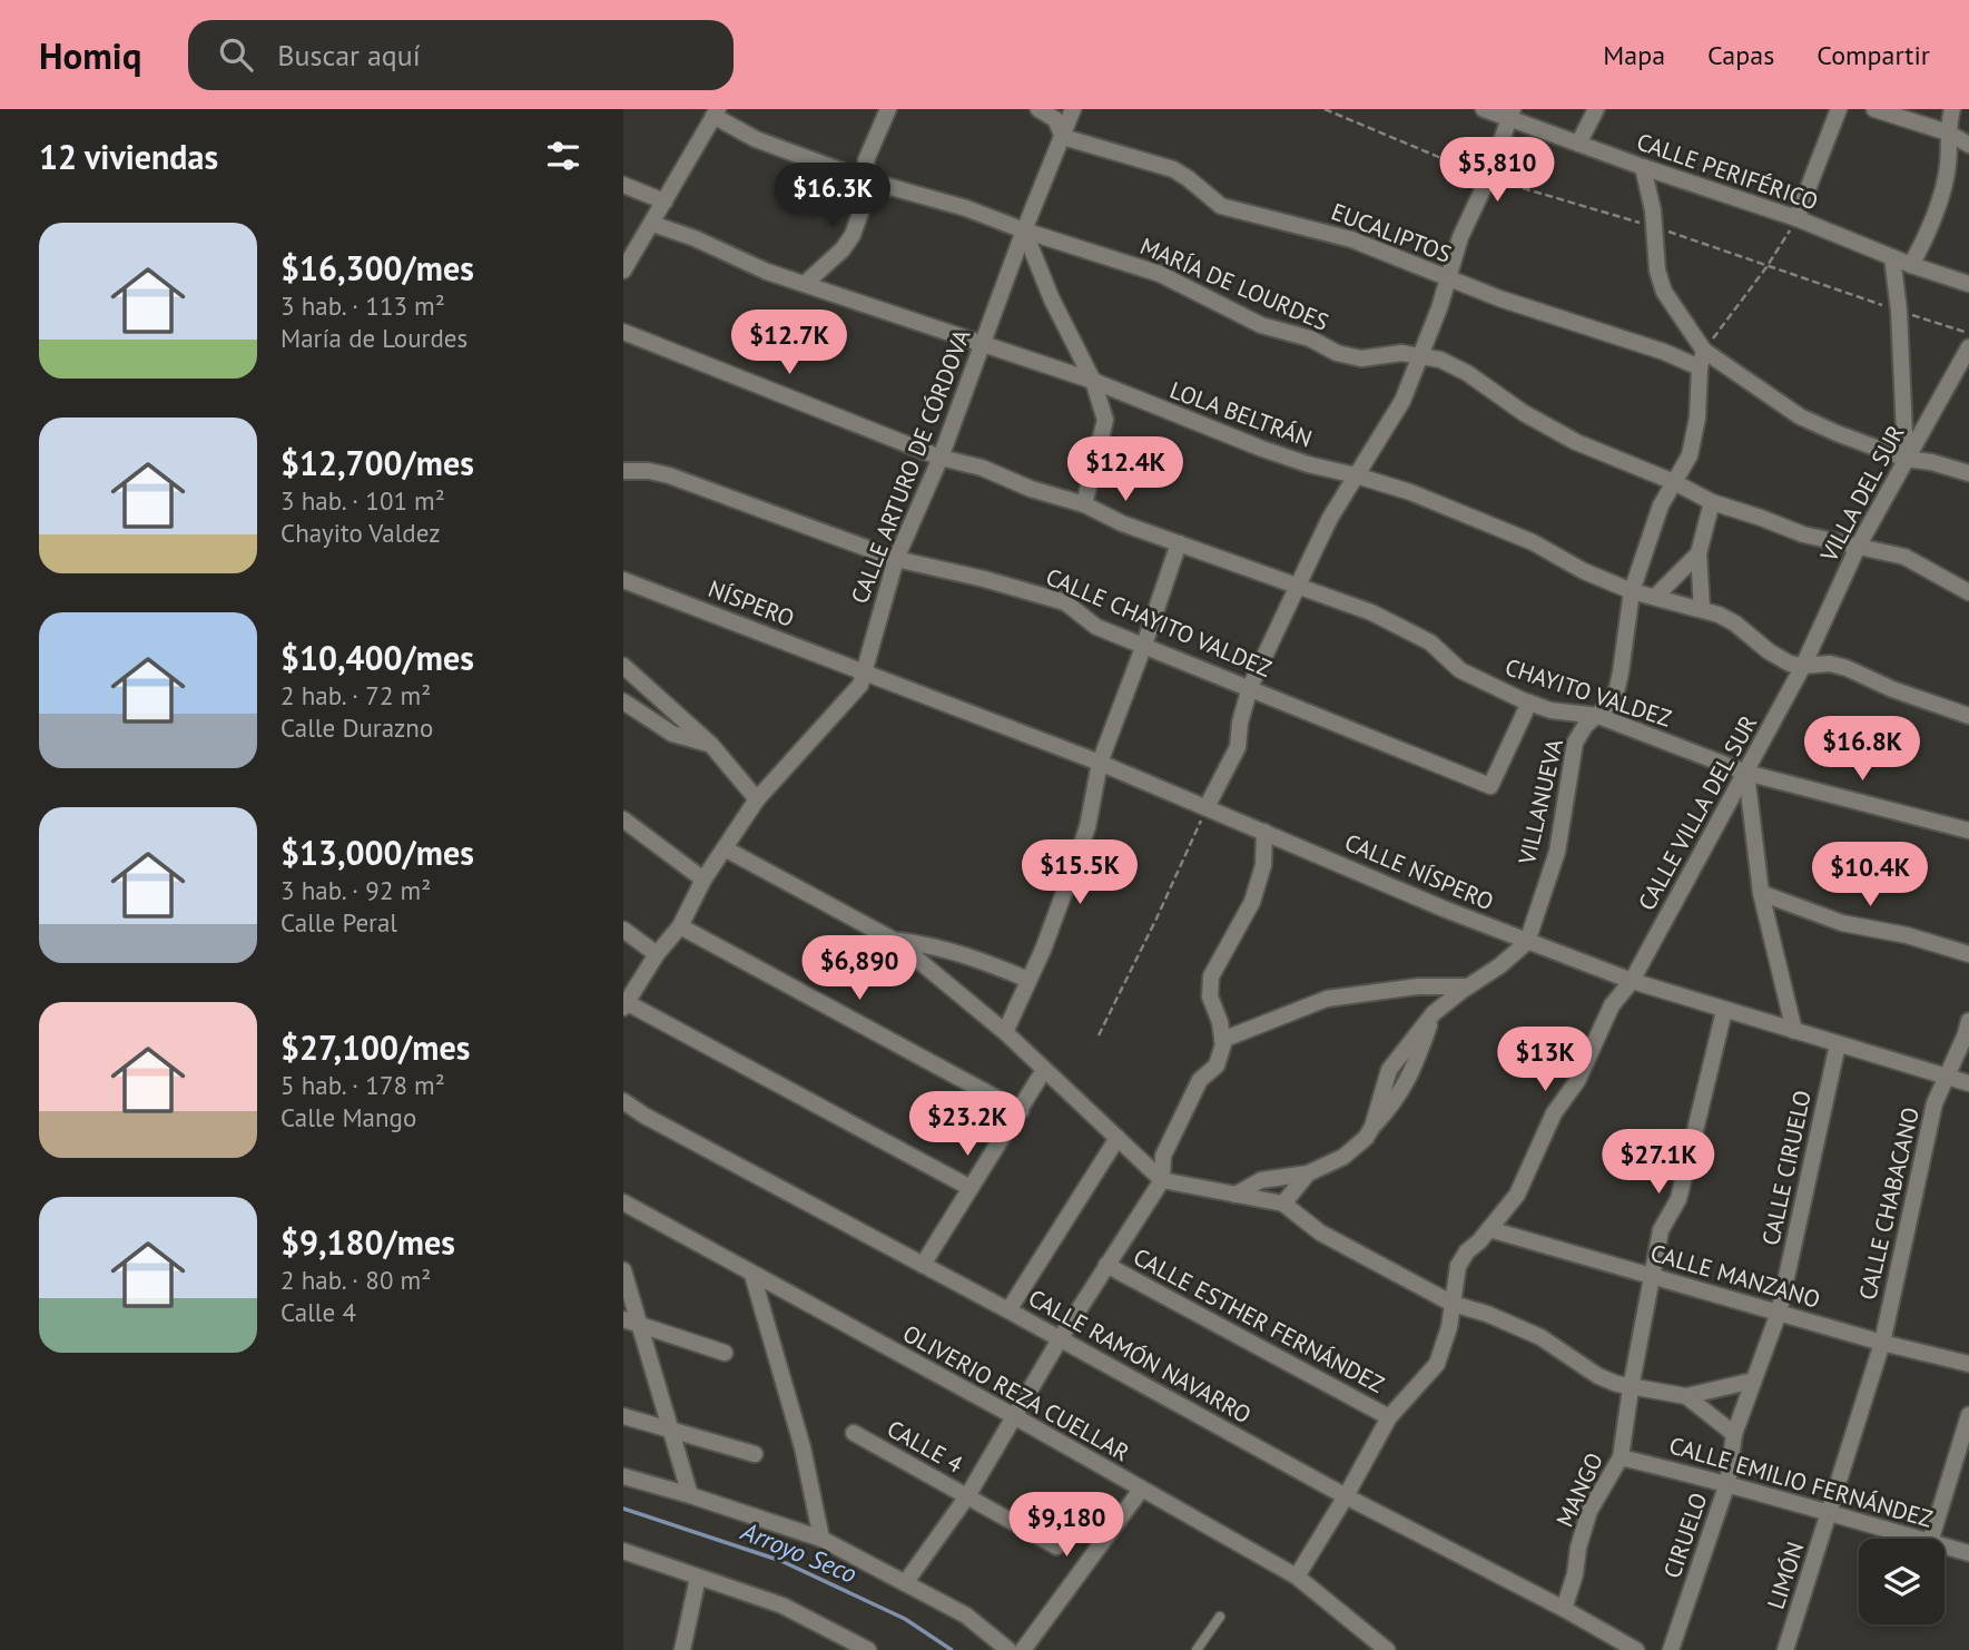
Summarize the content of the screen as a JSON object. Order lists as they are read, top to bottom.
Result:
{
  "streets": {
    "street": [
      "CALLE PERIFÉRICO",
      "EUCALIPTOS",
      "MARÍA DE LOURDES",
      "LOLA BELTRÁN",
      "CALLE ARTURO DE CÓRDOVA",
      "VILLA DEL SUR",
      "NÍSPERO",
      "CALLE CHAYITO VALDEZ",
      "CHAYITO VALDEZ",
      "VILLANUEVA",
      "CALLE VILLA DEL SUR",
      "CALLE NÍSPERO",
      "CALLE CIRUELO",
      "CALLE CHABACANO",
      "CALLE MANZANO",
      "CALLE ESTHER FERNÁNDEZ",
      "CALLE RAMÓN NAVARRO",
      "OLIVERIO REZA CUELLAR",
      "CALLE 4",
      "CALLE EMILIO FERNÁNDEZ",
      "MANGO",
      "CIRUELO",
      "LIMÓN"
    ]
  },
  "crossings": [
    ["EUCALIPTOS", "CALLE ARTURO DE CÓRDOVA"],
    ["EUCALIPTOS", "VILLA DEL SUR"],
    ["EUCALIPTOS", "VILLANUEVA"],
    ["MARÍA DE LOURDES", "CALLE ARTURO DE CÓRDOVA"],
    ["MARÍA DE LOURDES", "VILLA DEL SUR"],
    ["MARÍA DE LOURDES", "VILLANUEVA"],
    ["LOLA BELTRÁN", "CALLE ARTURO DE CÓRDOVA"],
    ["LOLA BELTRÁN", "VILLA DEL SUR"],
    ["LOLA BELTRÁN", "VILLANUEVA"],
    ["LOLA BELTRÁN", "CALLE VILLA DEL SUR"],
    ["CALLE ARTURO DE CÓRDOVA", "NÍSPERO"],
    ["CALLE ARTURO DE CÓRDOVA", "CALLE CHAYITO VALDEZ"],
    ["CALLE ARTURO DE CÓRDOVA", "CALLE NÍSPERO"],
    ["VILLA DEL SUR", "CALLE VILLA DEL SUR"],
    ["NÍSPERO", "CALLE NÍSPERO"],
    ["CALLE CHAYITO VALDEZ", "CHAYITO VALDEZ"],
    ["CHAYITO VALDEZ", "VILLANUEVA"],
    ["CHAYITO VALDEZ", "CALLE VILLA DEL SUR"],
    ["VILLANUEVA", "CALLE NÍSPERO"],
    ["CALLE VILLA DEL SUR", "CALLE NÍSPERO"],
    ["CALLE VILLA DEL SUR", "CALLE MANZANO"],
    ["CALLE VILLA DEL SUR", "CALLE ESTHER FERNÁNDEZ"],
    ["CALLE VILLA DEL SUR", "CALLE RAMÓN NAVARRO"],
    ["CALLE VILLA DEL SUR", "OLIVERIO REZA CUELLAR"],
    ["CALLE NÍSPERO", "CALLE CIRUELO"],
    ["CALLE NÍSPERO", "CALLE CHABACANO"],
    ["CALLE NÍSPERO", "MANGO"],
    ["CALLE CIRUELO", "CALLE MANZANO"],
    ["CALLE CIRUELO", "CALLE EMILIO FERNÁNDEZ"],
    ["CALLE CIRUELO", "CIRUELO"],
    ["CALLE CHABACANO", "CALLE MANZANO"],
    ["CALLE CHABACANO", "CALLE EMILIO FERNÁNDEZ"],
    ["CALLE CHABACANO", "LIMÓN"],
    ["CALLE MANZANO", "MANGO"],
    ["CALLE RAMÓN NAVARRO", "MANGO"],
    ["CALLE EMILIO FERNÁNDEZ", "MANGO"],
    ["CALLE EMILIO FERNÁNDEZ", "CIRUELO"],
    ["CALLE EMILIO FERNÁNDEZ", "LIMÓN"]
  ],
  "water": ["Arroyo Seco"],
  "page": {
    "header": "Homiq",
    "search": "Buscar aquí",
    "nav": ["Mapa", "Capas", "Compartir"],
    "heading": "12 viviendas",
    "price": [
      "$5,810",
      "$16.3K",
      "$12.7K",
      "$12.4K",
      "$16.8K",
      "$15.5K",
      "$10.4K",
      "$6,890",
      "$13K",
      "$23.2K",
      "$27.1K",
      "$9,180"
    ],
    "list": [
      {
        "name": "$16,300/mes",
        "note": "3 hab. · 113 m² · María de Lourdes"
      },
      {
        "name": "$12,700/mes",
        "note": "3 hab. · 101 m² · Chayito Valdez"
      },
      {
        "name": "$10,400/mes",
        "note": "2 hab. · 72 m² · Calle Durazno"
      },
      {
        "name": "$13,000/mes",
        "note": "3 hab. · 92 m² · Calle Peral"
      },
      {
        "name": "$27,100/mes",
        "note": "5 hab. · 178 m² · Calle Mango"
      },
      {
        "name": "$9,180/mes",
        "note": "2 hab. · 80 m² · Calle 4"
      }
    ]
  }
}
